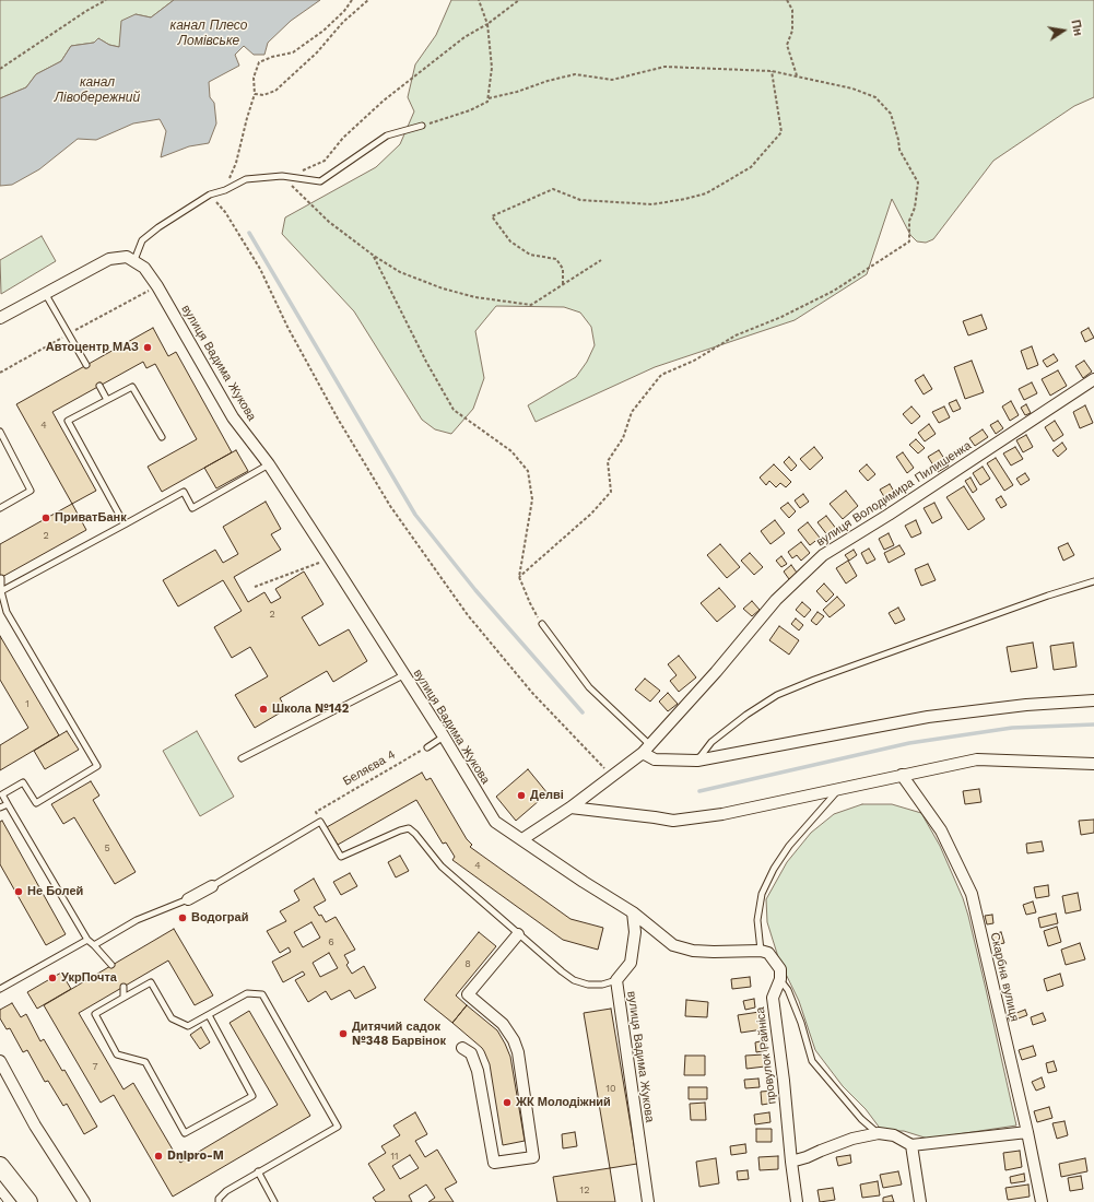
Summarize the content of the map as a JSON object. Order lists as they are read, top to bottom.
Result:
{
  "streets": {
    "street": [
      "вулиця Вадима Жукова",
      "вулиця Володимира Пилишенка",
      "Скарбна вулиця",
      "провулок Райніса"
    ],
    "path": ["Беляєва 4"]
  },
  "crossings": [
    ["вулиця Вадима Жукова", "вулиця Володимира Пилишенка"]
  ],
  "water": ["канал Плесо Ломівське", "канал Лівобережний"],
  "places": [
    "Автоцентр МАЗ",
    "ПриватБанк",
    "Школа №142",
    "Делві",
    "Не Болей",
    "Водограй",
    "УкрПочта",
    "Дитячий садок №348 Барвінок",
    "ЖК Молодіжний",
    "Dnipro-M"
  ],
  "house_numbers": [
    "4",
    "2",
    "2",
    "1",
    "5",
    "4",
    "6",
    "8",
    "7",
    "10",
    "11",
    "12"
  ],
  "north": "right"
}
